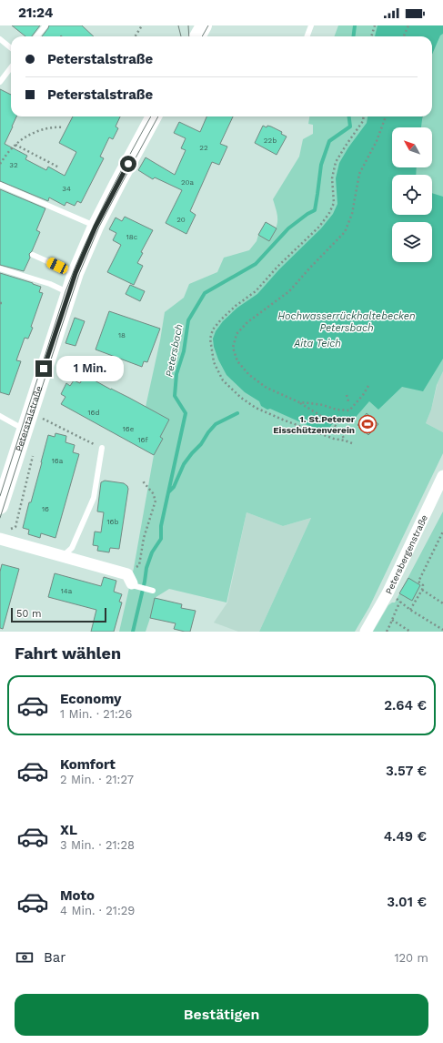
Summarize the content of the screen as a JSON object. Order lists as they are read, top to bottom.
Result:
{
  "streets": {
    "street": ["Peterstalstraße", "Petersbergenstraße"]
  },
  "water": ["Hochwasserrückhaltebecken Petersbach", "Aita Teich", "Petersbach"],
  "places": {
    "sports": ["1. St.Peterer Eisschützenverein"]
  },
  "house_numbers": [
    "22b",
    "22",
    "32",
    "20a",
    "34",
    "20",
    "18c",
    "18",
    "16d",
    "16e",
    "16f",
    "16a",
    "16",
    "16b",
    "14a"
  ],
  "scale_bar": "50 m",
  "north": "top left",
  "page": {
    "status": "21:24",
    "banner": ["Peterstalstraße", "Peterstalstraße"],
    "bubble": "1 Min.",
    "scale": "50 m",
    "heading": "Fahrt wählen",
    "list": [
      {
        "name": "Economy",
        "note": "1 Min. · 21:26",
        "value": "2.64 €"
      },
      {
        "name": "Komfort",
        "note": "2 Min. · 21:27",
        "value": "3.57 €"
      },
      {
        "name": "XL",
        "note": "3 Min. · 21:28",
        "value": "4.49 €"
      },
      {
        "name": "Moto",
        "note": "4 Min. · 21:29",
        "value": "3.01 €"
      }
    ],
    "pay": ["Bar", "120 m"],
    "buttons": "Bestätigen"
  }
}
